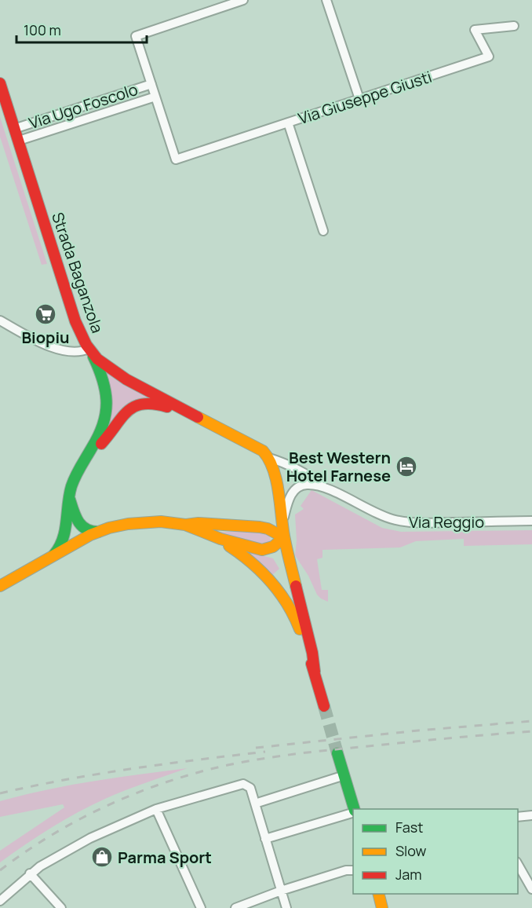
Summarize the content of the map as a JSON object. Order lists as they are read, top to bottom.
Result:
{
  "streets": {
    "street": [
      "Via Giuseppe Giusti",
      "Via Ugo Foscolo",
      "Strada Baganzola",
      "Via Reggio"
    ]
  },
  "crossings": [
    ["Via Giuseppe Giusti", "Via Ugo Foscolo"],
    ["Via Ugo Foscolo", "Strada Baganzola"],
    ["Strada Baganzola", "Via Reggio"]
  ],
  "places": {
    "supermarket": ["Biopiu"],
    "hotel": ["Best Western Hotel Farnese"],
    "shop": ["Parma Sport"]
  },
  "legend": ["Fast", "Slow", "Jam"],
  "scale_bar": "100 m"
}
